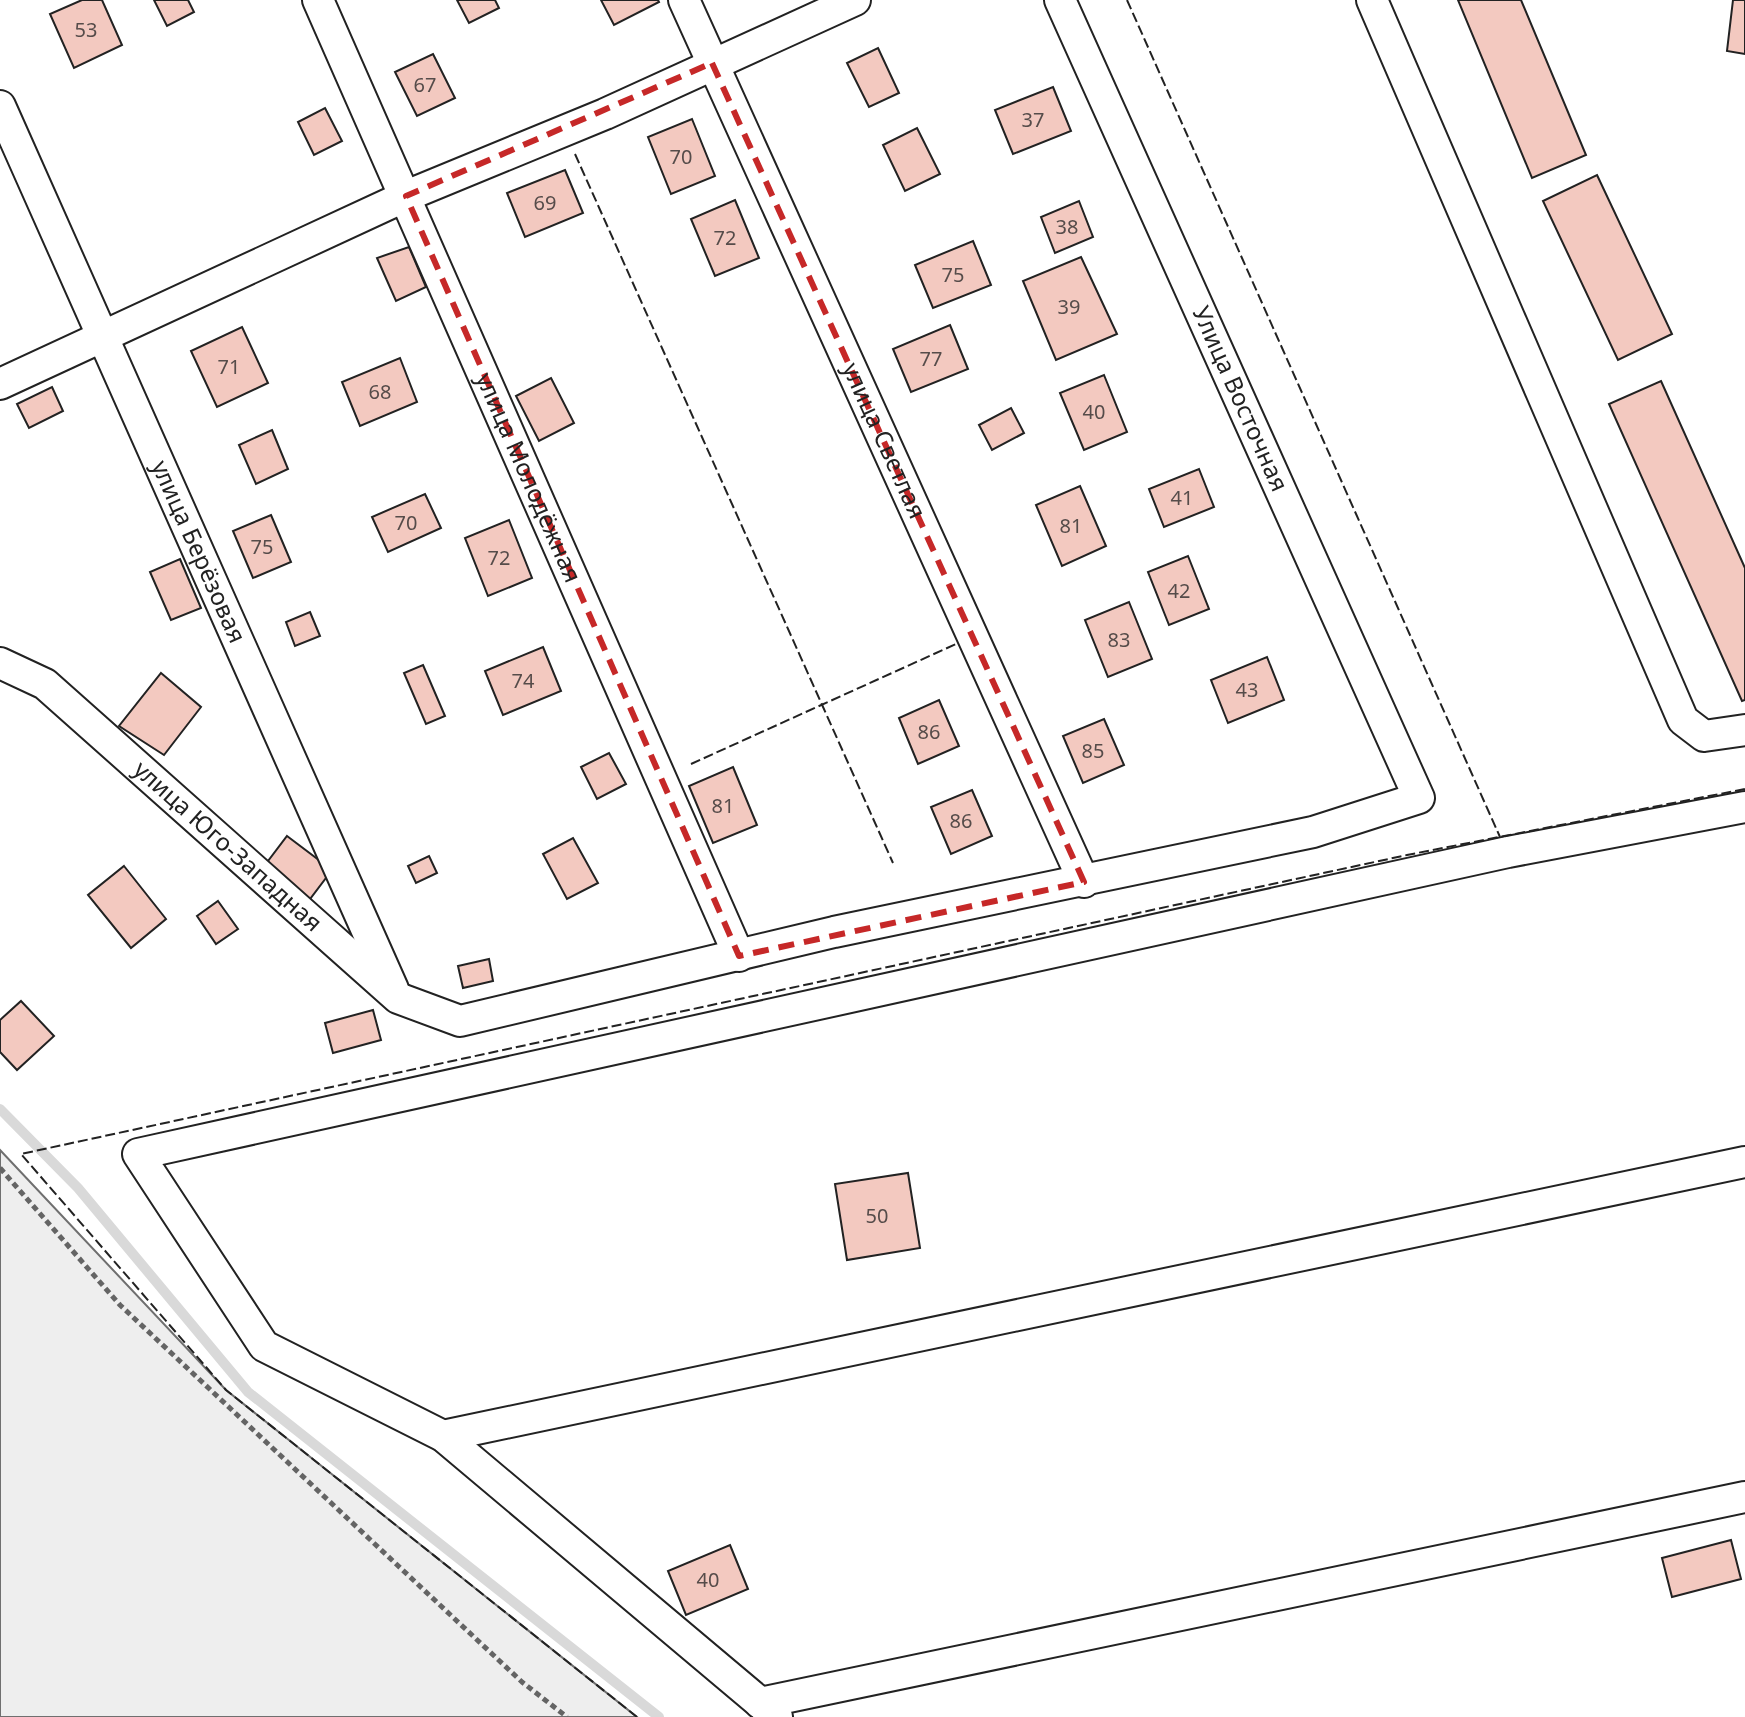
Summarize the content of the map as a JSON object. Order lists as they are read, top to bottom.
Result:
{
  "streets": {
    "street": [
      "Улица Восточная",
      "улица Светлая",
      "улица Молодёжная",
      "улица Берёзовая",
      "улица Юго-Западная"
    ]
  },
  "crossings": [
    ["Улица Восточная", "улица Светлая"],
    ["улица Молодёжная", "улица Юго-Западная"],
    ["улица Берёзовая", "улица Юго-Западная"]
  ],
  "house_numbers": [
    "53",
    "67",
    "37",
    "70",
    "69",
    "38",
    "72",
    "75",
    "39",
    "77",
    "71",
    "68",
    "40",
    "41",
    "70",
    "81",
    "75",
    "72",
    "42",
    "83",
    "74",
    "43",
    "86",
    "85",
    "81",
    "86",
    "50",
    "40"
  ]
}
